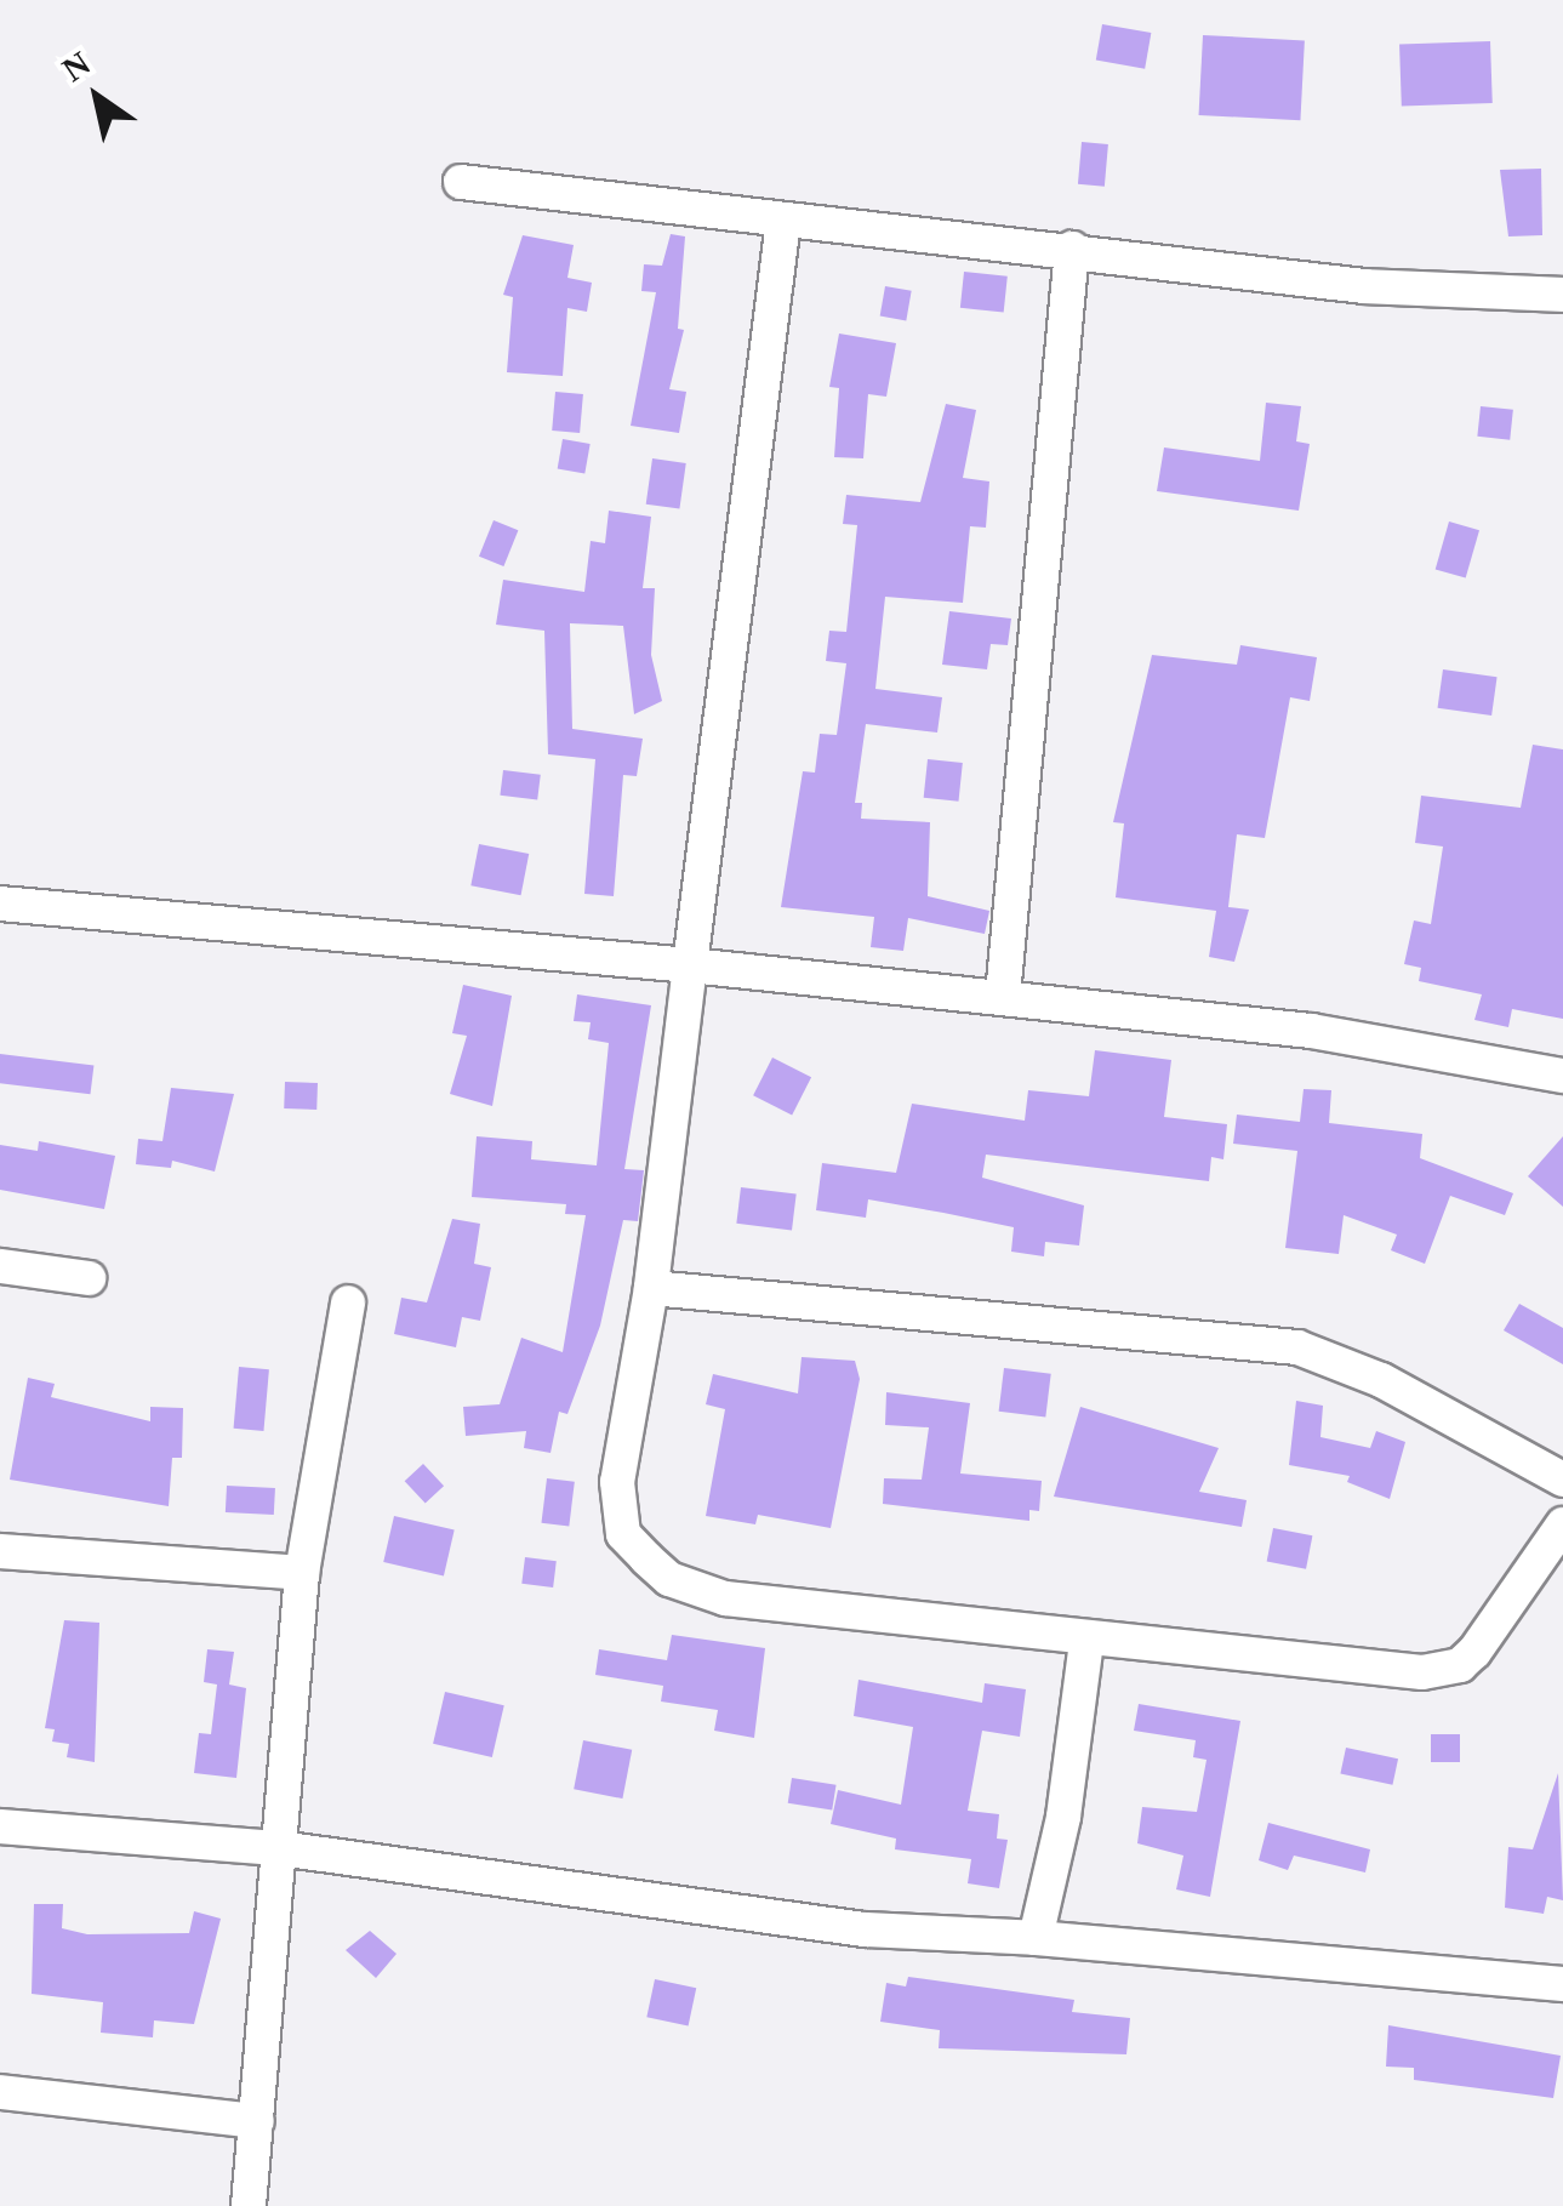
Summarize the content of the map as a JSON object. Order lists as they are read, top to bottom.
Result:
{
  "north": "top left"
}
